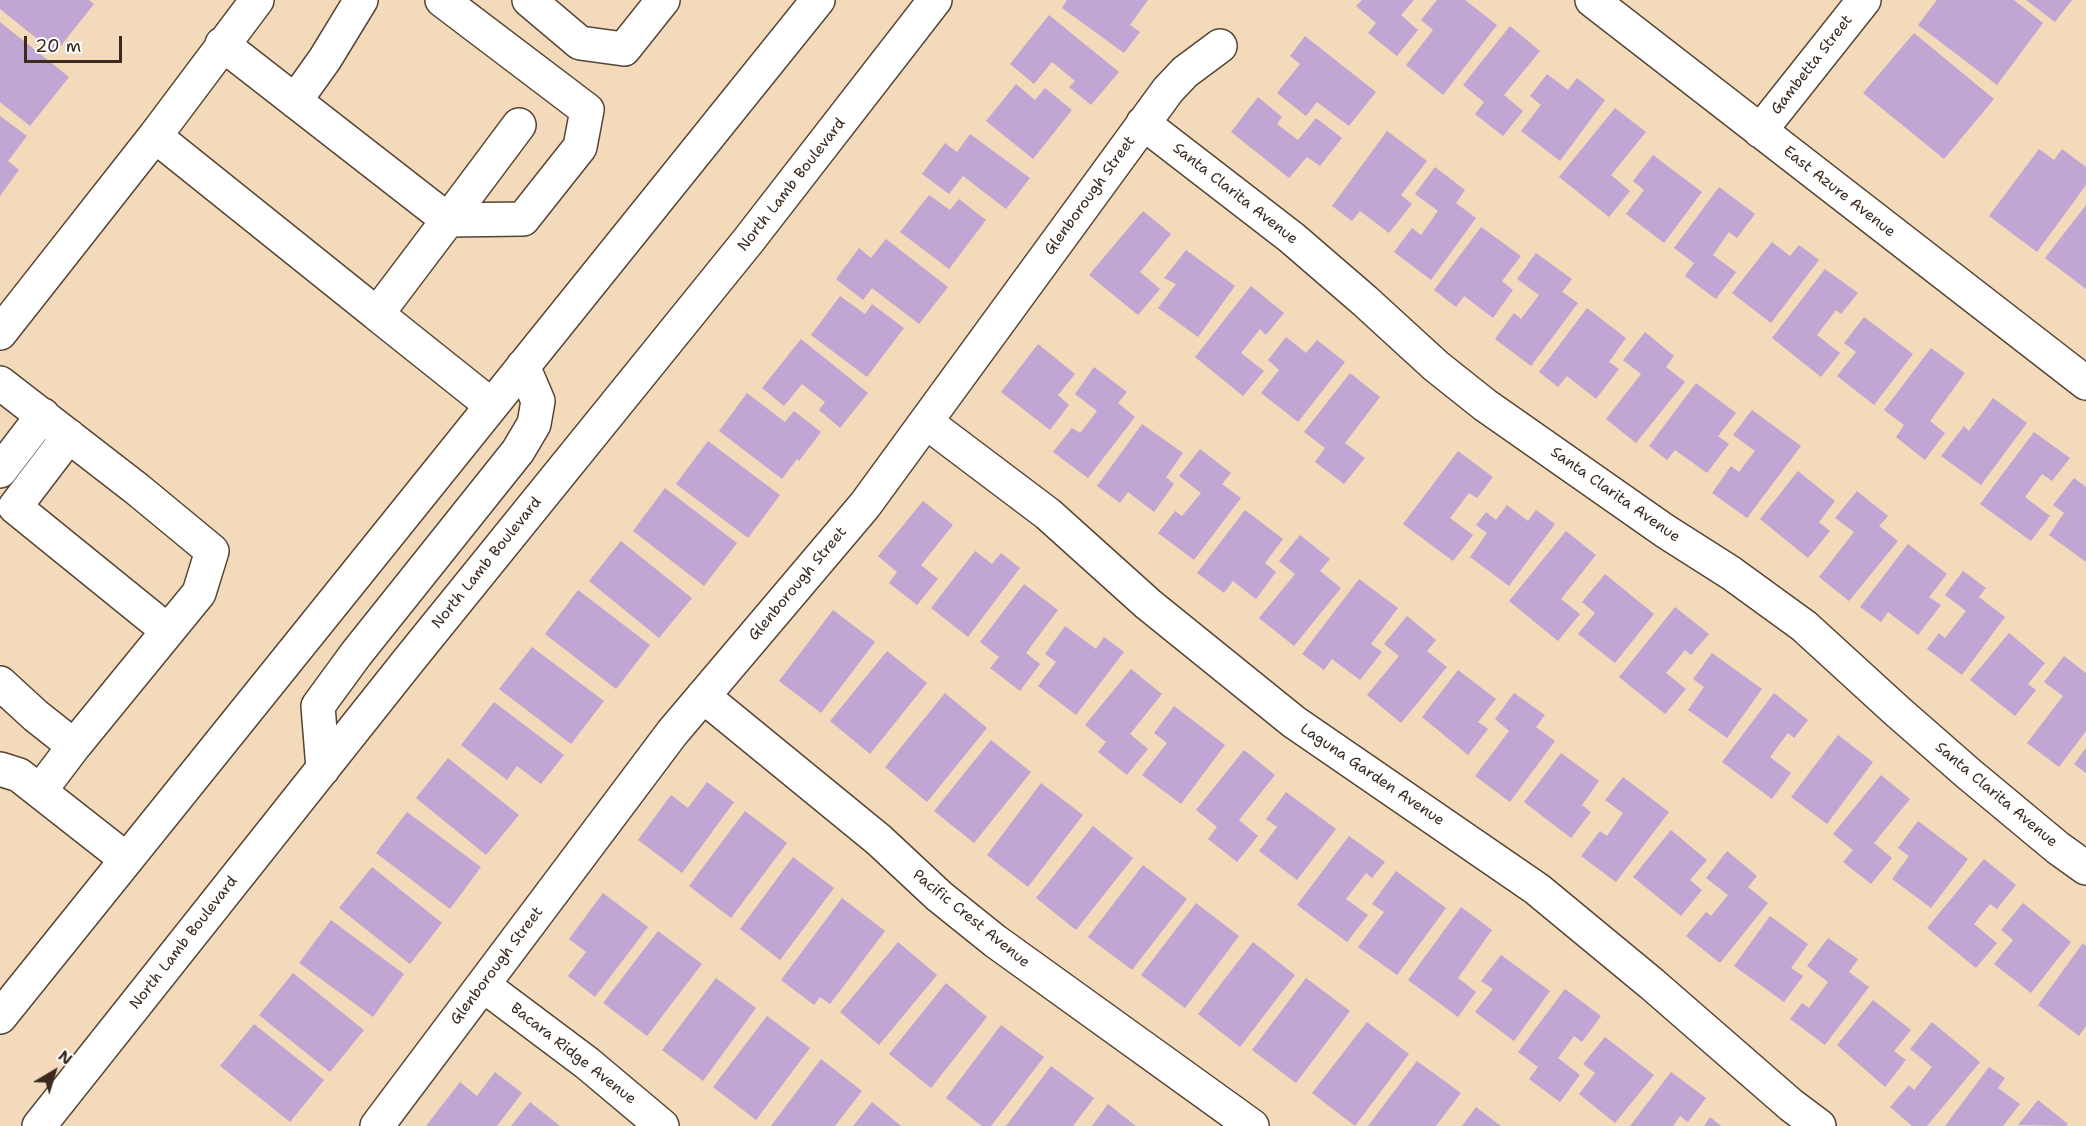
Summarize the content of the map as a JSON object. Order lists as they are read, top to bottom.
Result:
{
  "streets": {
    "street": [
      "Gambetta Street",
      "North Lamb Boulevard",
      "East Azure Avenue",
      "Santa Clarita Avenue",
      "Glenborough Street",
      "Laguna Garden Avenue",
      "Pacific Crest Avenue",
      "Bacara Ridge Avenue"
    ]
  },
  "crossings": [
    ["Gambetta Street", "East Azure Avenue"],
    ["Santa Clarita Avenue", "Glenborough Street"],
    ["Glenborough Street", "Laguna Garden Avenue"],
    ["Glenborough Street", "Pacific Crest Avenue"],
    ["Glenborough Street", "Bacara Ridge Avenue"]
  ],
  "scale_bar": "20 m",
  "north": "top right"
}
